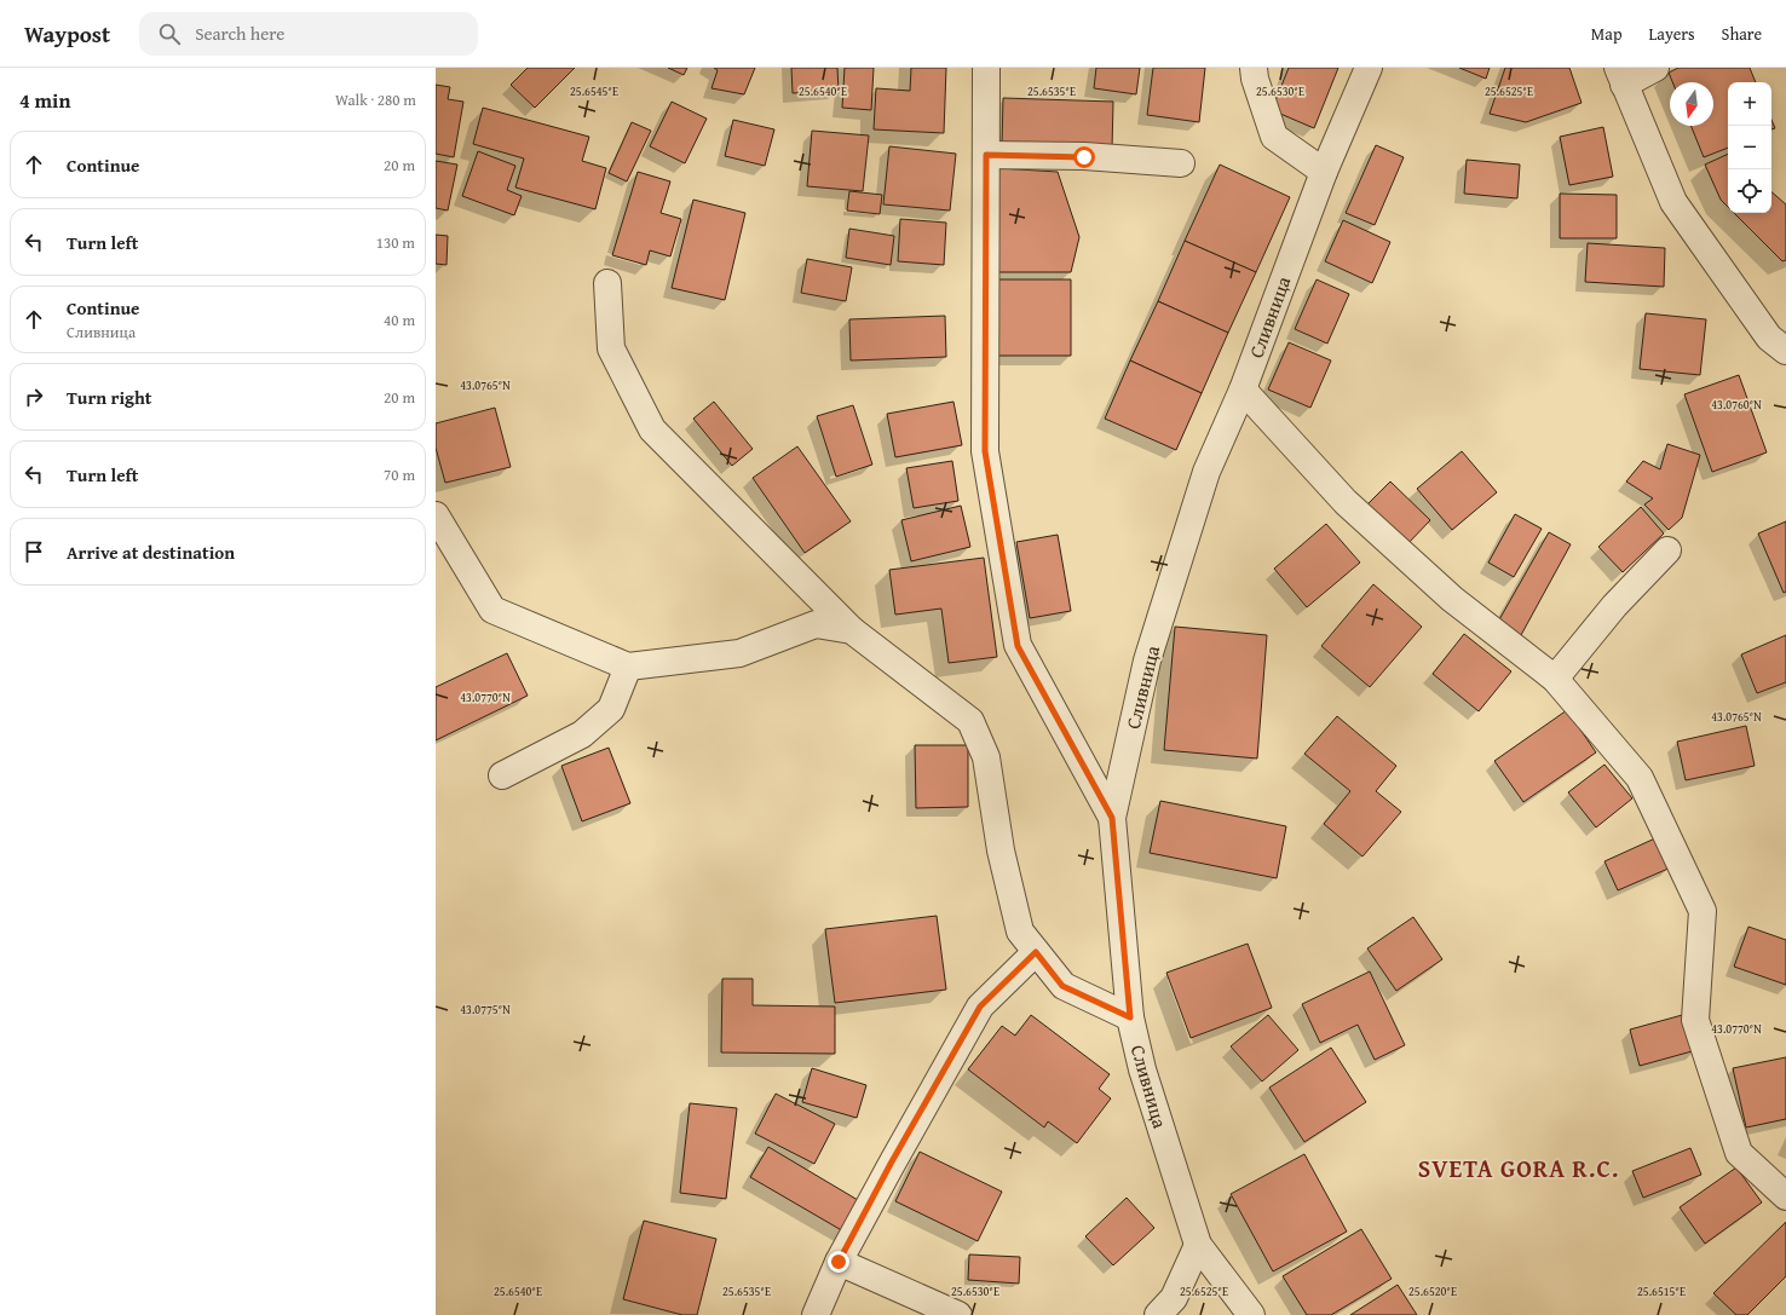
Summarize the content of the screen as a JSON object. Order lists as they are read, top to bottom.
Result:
{
  "streets": {
    "street": ["Сливница"]
  },
  "districts": ["SVETA GORA R.C."],
  "north": "bottom",
  "page": {
    "header": "Waypost",
    "search": "Search here",
    "nav": ["Map", "Layers", "Share"],
    "heading": ["4 min", "Walk · 280 m"],
    "map_buttons": ["+", "−"],
    "list": [
      ["Continue", "20 m"],
      ["Turn left", "130 m"],
      ["Continue", "Сливница", "40 m"],
      ["Turn right", "20 m"],
      ["Turn left", "70 m"],
      "Arrive at destination"
    ]
  },
  "coordinates": [
    "25.6545°E",
    "25.6540°E",
    "25.6535°E",
    "25.6530°E",
    "25.6525°E",
    "43.0765°N",
    "43.0760°N",
    "43.0770°N",
    "43.0775°N",
    "25.6520°E",
    "25.6515°E"
  ]
}
